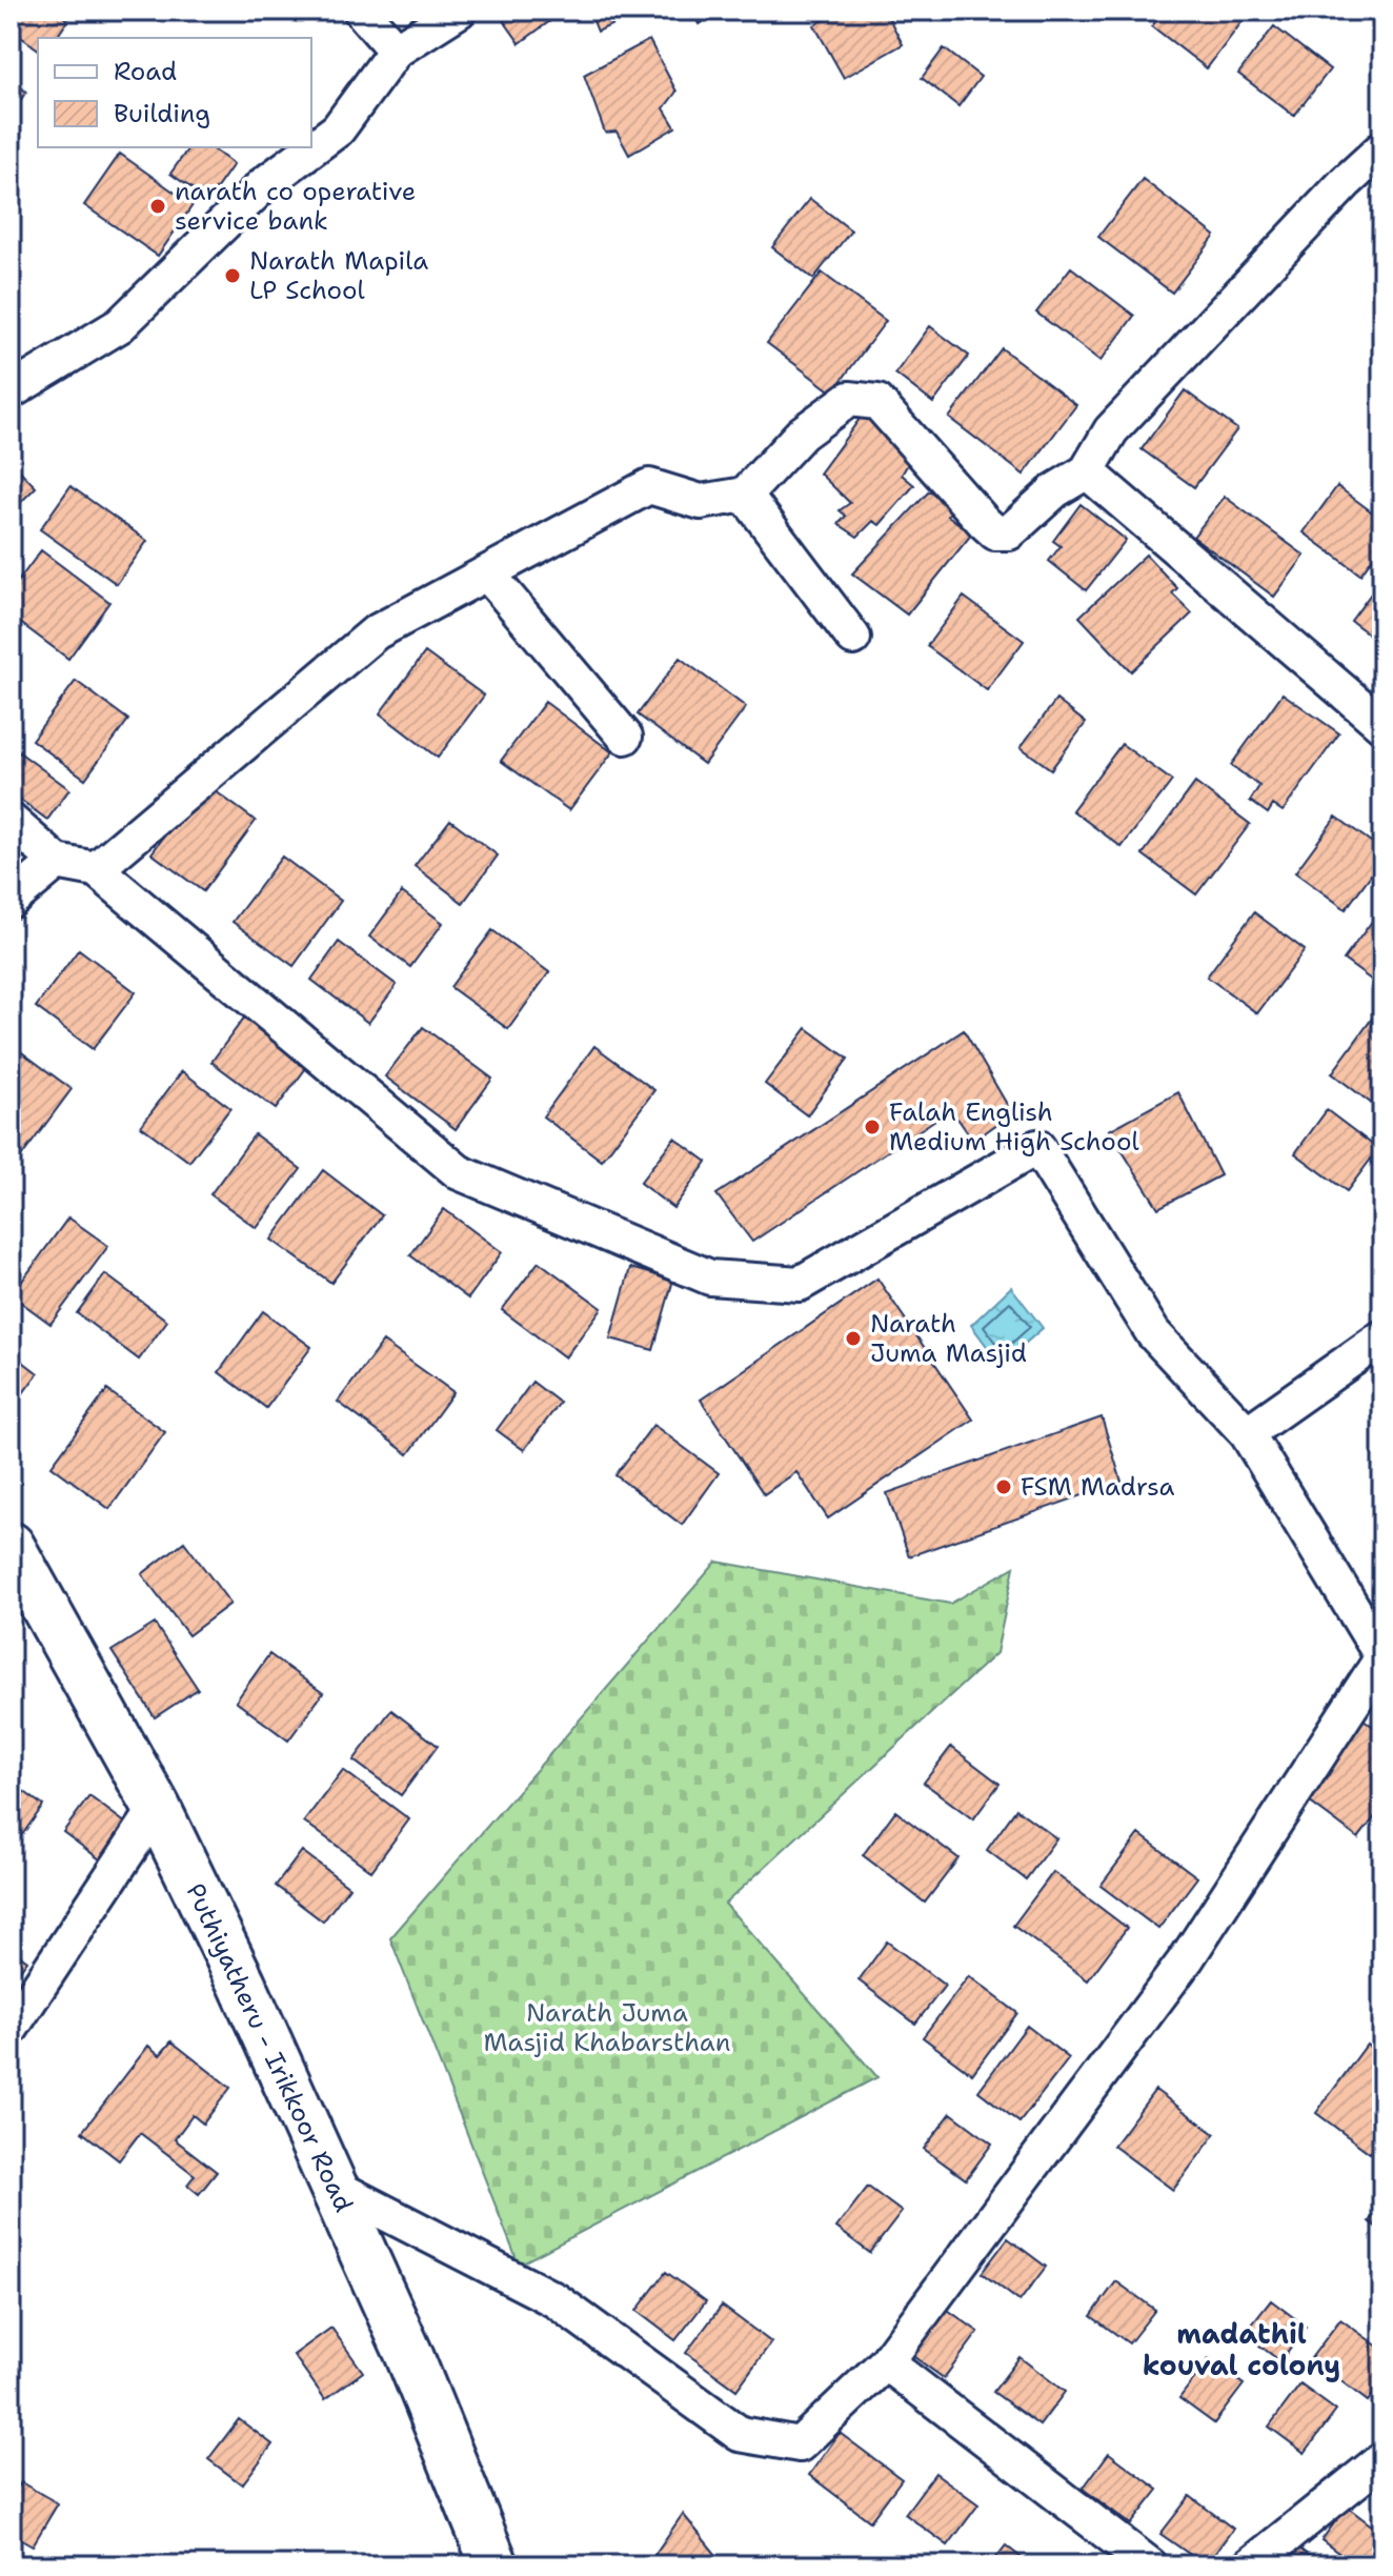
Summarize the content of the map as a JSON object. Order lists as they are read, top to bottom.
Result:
{
  "streets": {
    "main road": ["Puthiyatheru - Irikkoor Road"]
  },
  "districts": ["madathil kouval colony"],
  "parks": ["Narath Juma Masjid Khabarsthan"],
  "places": [
    "narath co operative service bank",
    "Narath Mapila LP School",
    "Falah English Medium High School",
    "Narath Juma Masjid",
    "FSM Madrsa"
  ],
  "legend": ["Road", "Building"]
}
